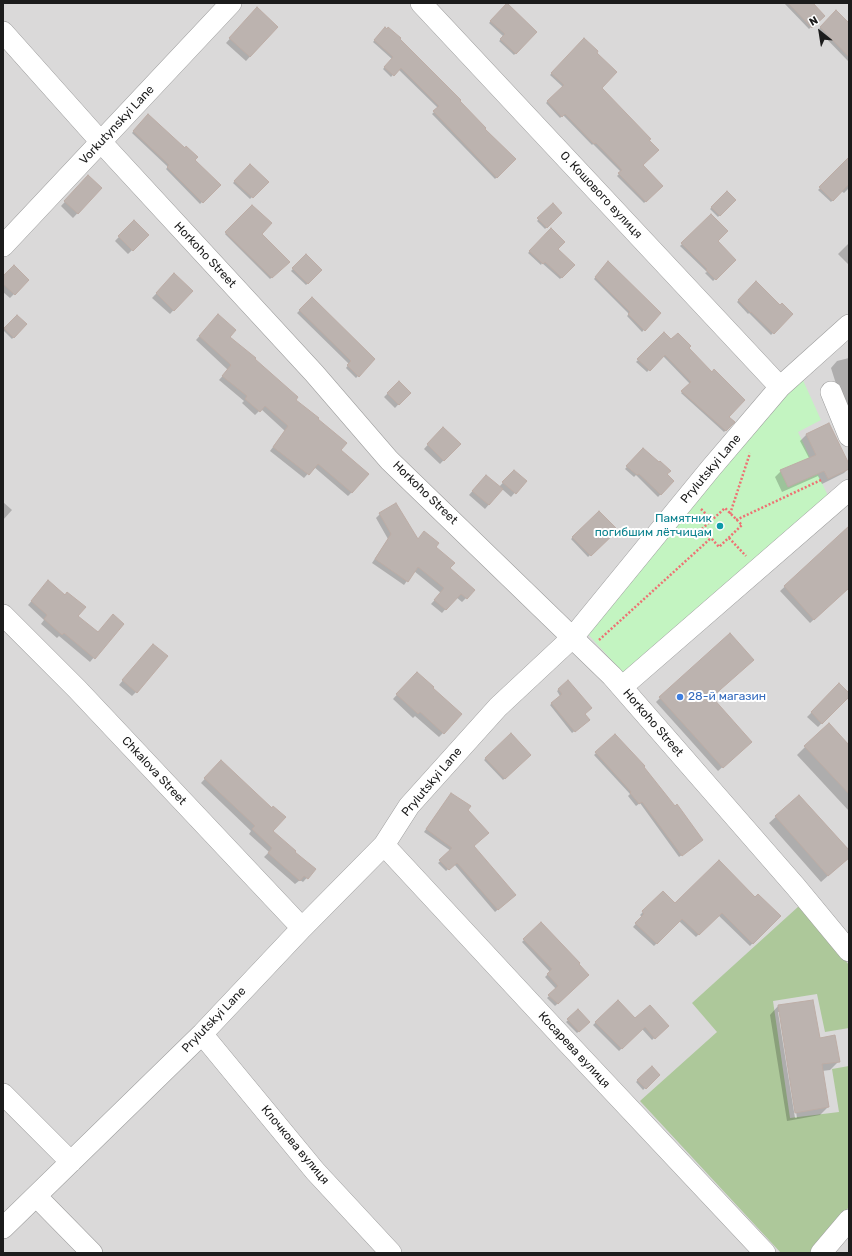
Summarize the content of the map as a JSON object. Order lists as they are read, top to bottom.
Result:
{
  "streets": {
    "street": [
      "Vorkutynskyi Lane",
      "О. Кошового вулиця",
      "Horkoho Street",
      "Prylutskyi Lane",
      "Chkalova Street",
      "Косарева вулиця",
      "Клочкова вулиця"
    ]
  },
  "crossings": [
    ["Vorkutynskyi Lane", "Horkoho Street"],
    ["О. Кошового вулиця", "Prylutskyi Lane"],
    ["Horkoho Street", "Prylutskyi Lane"],
    ["Prylutskyi Lane", "Chkalova Street"],
    ["Prylutskyi Lane", "Косарева вулиця"],
    ["Prylutskyi Lane", "Клочкова вулиця"]
  ],
  "places": ["Памятник погибшим лётчицам", "28-й магазин"],
  "north": "top left"
}
